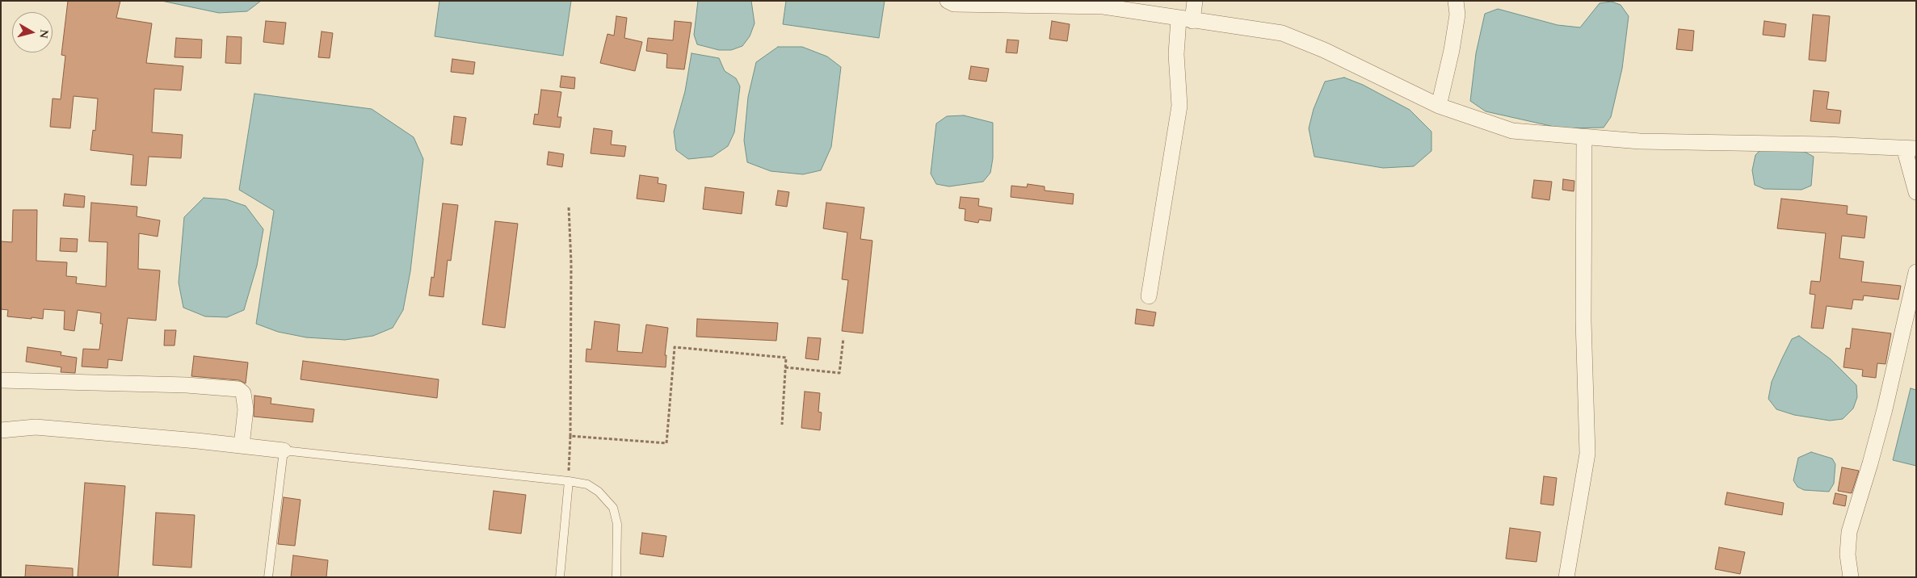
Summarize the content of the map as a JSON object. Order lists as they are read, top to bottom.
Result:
{
  "north": "right"
}
